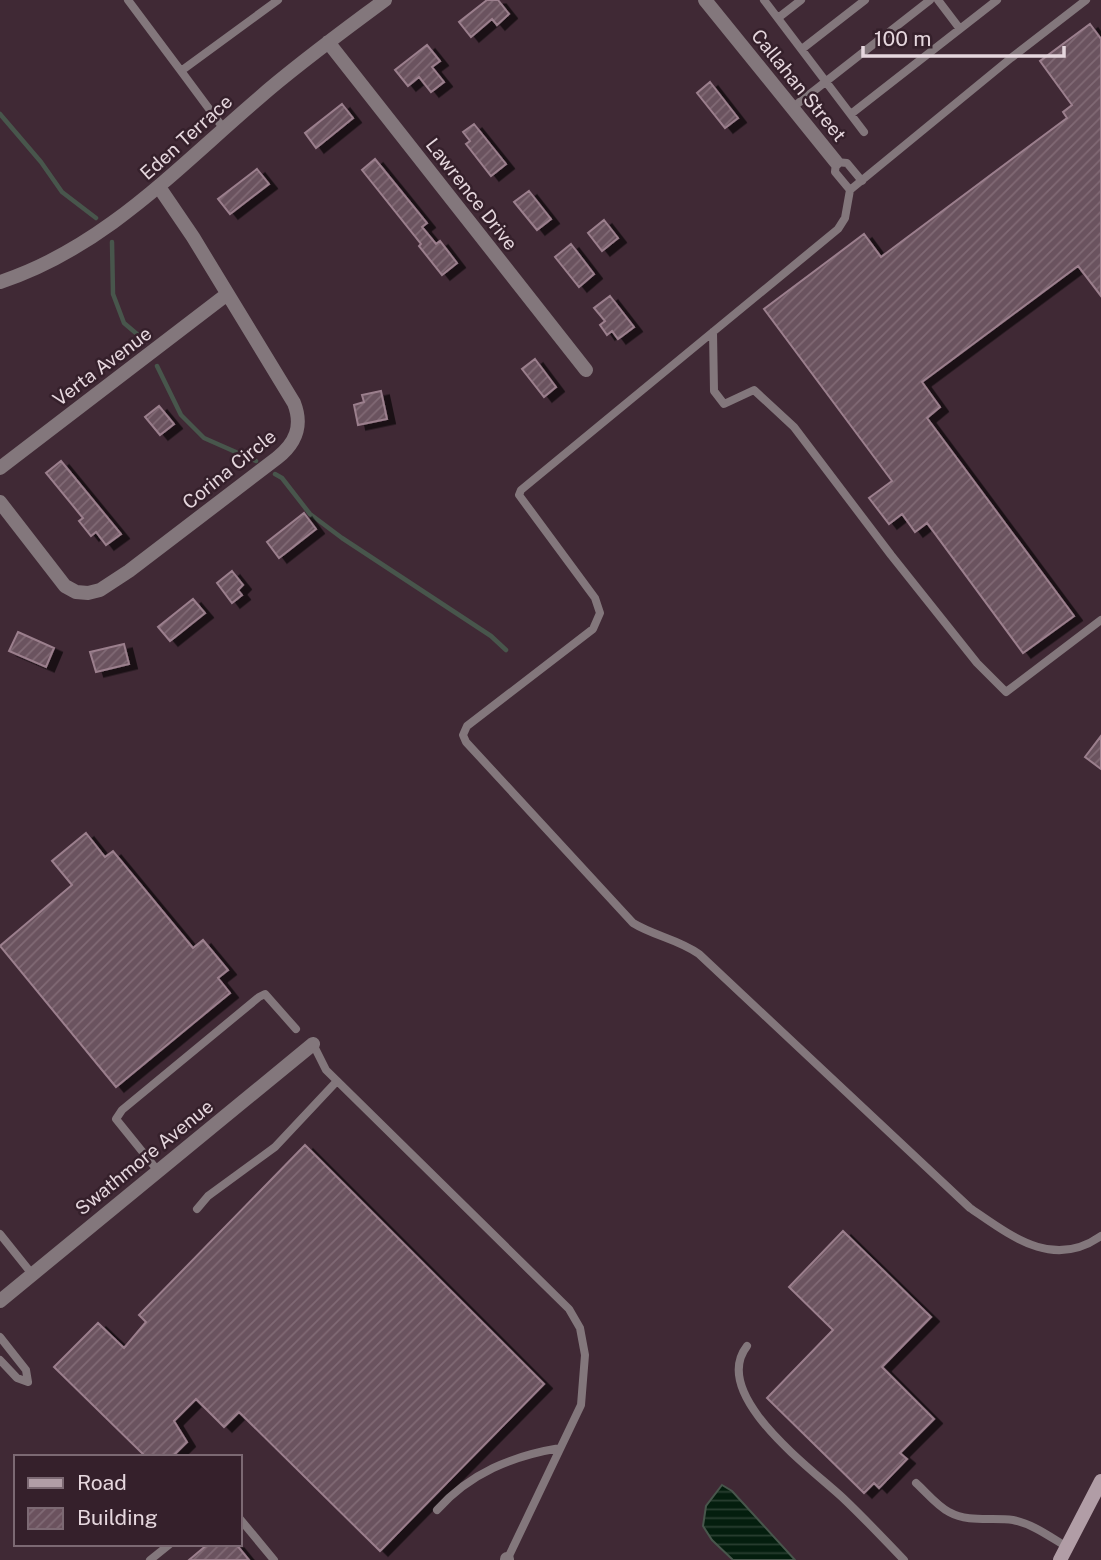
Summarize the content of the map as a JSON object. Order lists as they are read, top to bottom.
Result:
{
  "streets": {
    "street": [
      "Callahan Street",
      "Eden Terrace",
      "Lawrence Drive",
      "Verta Avenue",
      "Corina Circle",
      "Swathmore Avenue"
    ]
  },
  "crossings": [
    ["Eden Terrace", "Lawrence Drive"],
    ["Eden Terrace", "Corina Circle"],
    ["Verta Avenue", "Corina Circle"]
  ],
  "legend": ["Road", "Building"],
  "scale_bar": "100 m"
}
